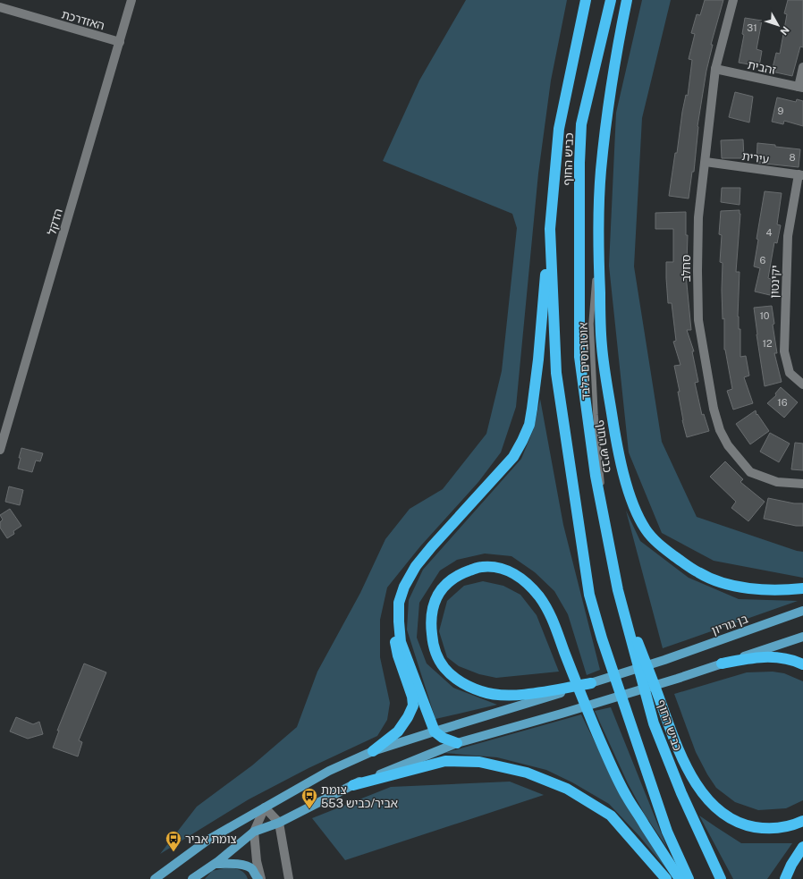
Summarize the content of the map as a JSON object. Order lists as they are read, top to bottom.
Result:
{
  "streets": {
    "highway": ["כביש החוף"],
    "main road": ["בן גוריון"],
    "street": [
      "האזדרכת",
      "זהבית",
      "עירית",
      "הדקל",
      "סחלב",
      "יקינטון"
    ],
    "lane": ["אוטובוסים בלבד"]
  },
  "crossings": [
    ["האזדרכת", "הדקל"],
    ["זהבית", "סחלב"],
    ["עירית", "סחלב"],
    ["עירית", "יקינטון"],
    ["כביש החוף", "אוטובוסים בלבד"]
  ],
  "places": {
    "bus stop": ["צומת אביר/כביש 553", "צומת אביר"]
  },
  "house_numbers": [
    "31",
    "9",
    "8",
    "4",
    "6",
    "10",
    "12",
    "16"
  ],
  "north": "bottom right"
}
